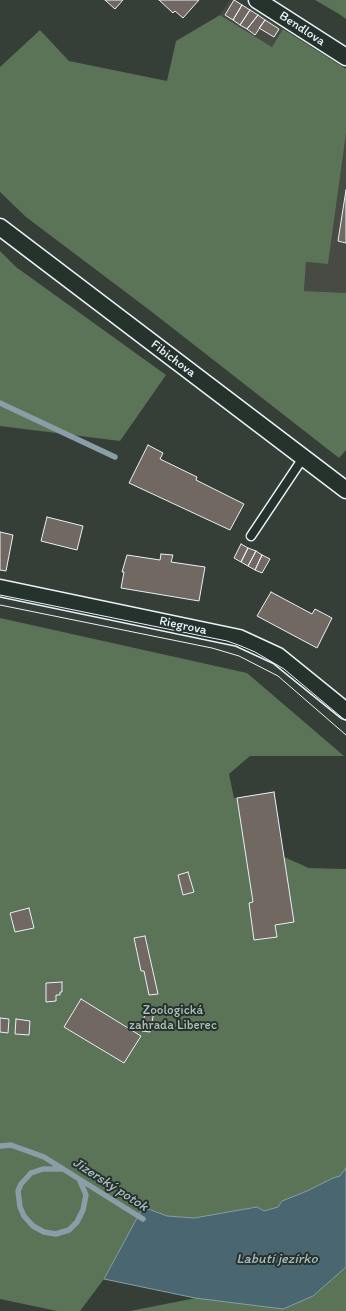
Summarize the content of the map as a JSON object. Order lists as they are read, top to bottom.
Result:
{
  "streets": {
    "street": ["Bendlova", "Fibichova", "Riegrova"]
  },
  "water": ["Jizerský potok", "Labutí jezírko"],
  "parks": ["Zoologická zahrada Liberec"]
}
